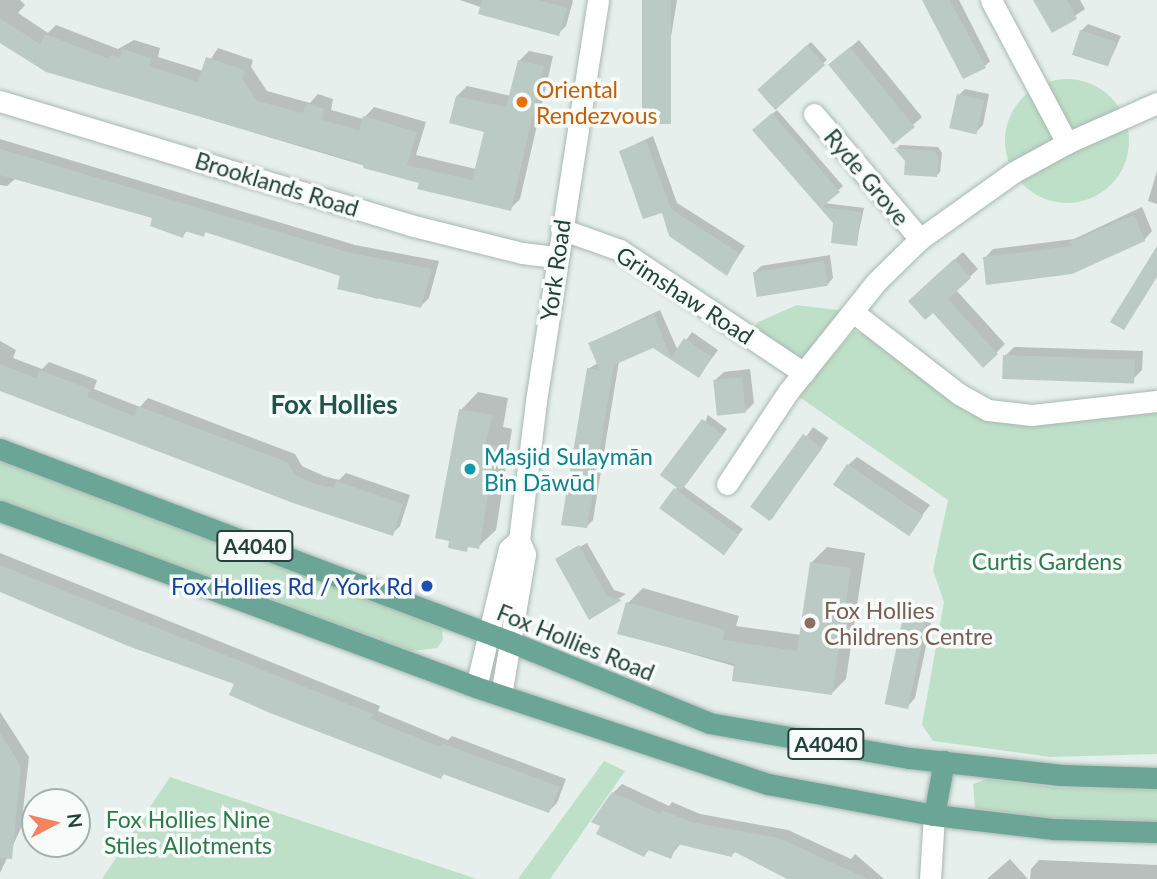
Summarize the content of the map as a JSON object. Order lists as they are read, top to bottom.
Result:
{
  "streets": {
    "main road": ["A4040", "Fox Hollies Road"],
    "street": [
      "Ryde Grove",
      "Brooklands Road",
      "York Road",
      "Grimshaw Road"
    ]
  },
  "crossings": [
    ["Brooklands Road", "York Road"],
    ["York Road", "Grimshaw Road"],
    ["York Road", "A4040"],
    ["York Road", "Fox Hollies Road"]
  ],
  "districts": ["Fox Hollies"],
  "parks": ["Curtis Gardens", "Fox Hollies Nine Stiles Allotments"],
  "places": [
    "Oriental Rendezvous",
    "Masjid Sulaymān Bin Dāwūd",
    "Fox Hollies Rd / York Rd",
    "Fox Hollies Childrens Centre"
  ],
  "north": "right"
}
